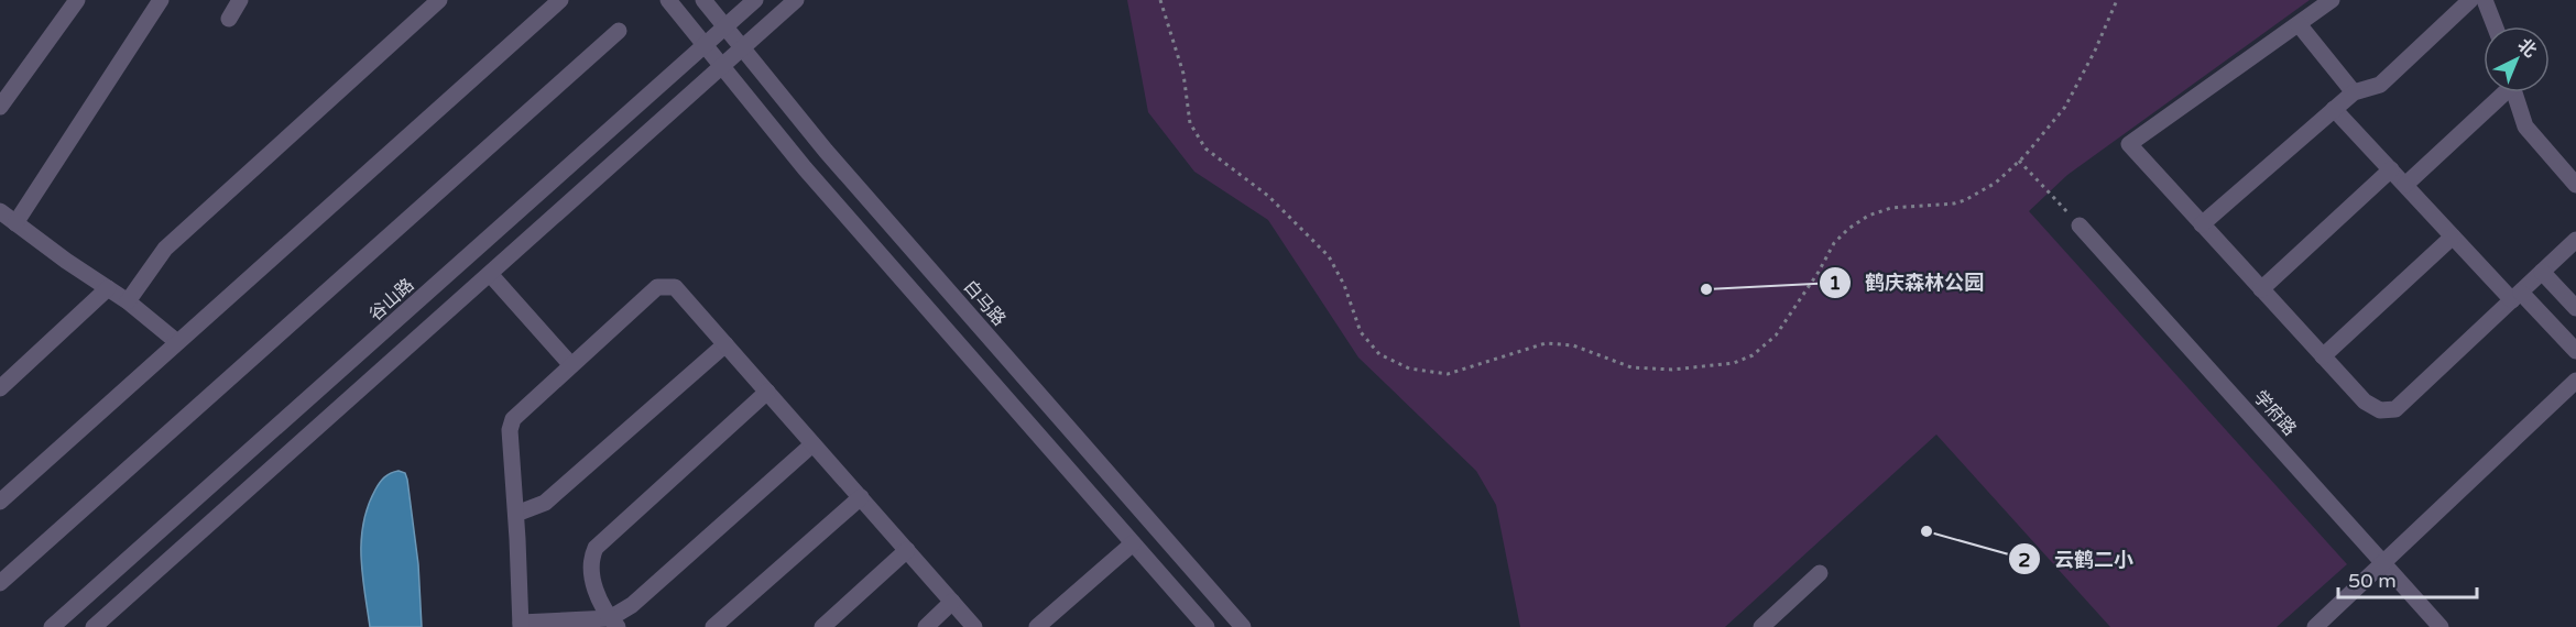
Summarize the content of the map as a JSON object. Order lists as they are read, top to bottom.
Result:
{
  "streets": {
    "street": ["谷山路", "白马路", "学府路"]
  },
  "crossings": [
    ["谷山路", "白马路"]
  ],
  "places": ["鹤庆森林公园", "云鹤二小"],
  "scale_bar": "50 m",
  "north": "top right"
}
